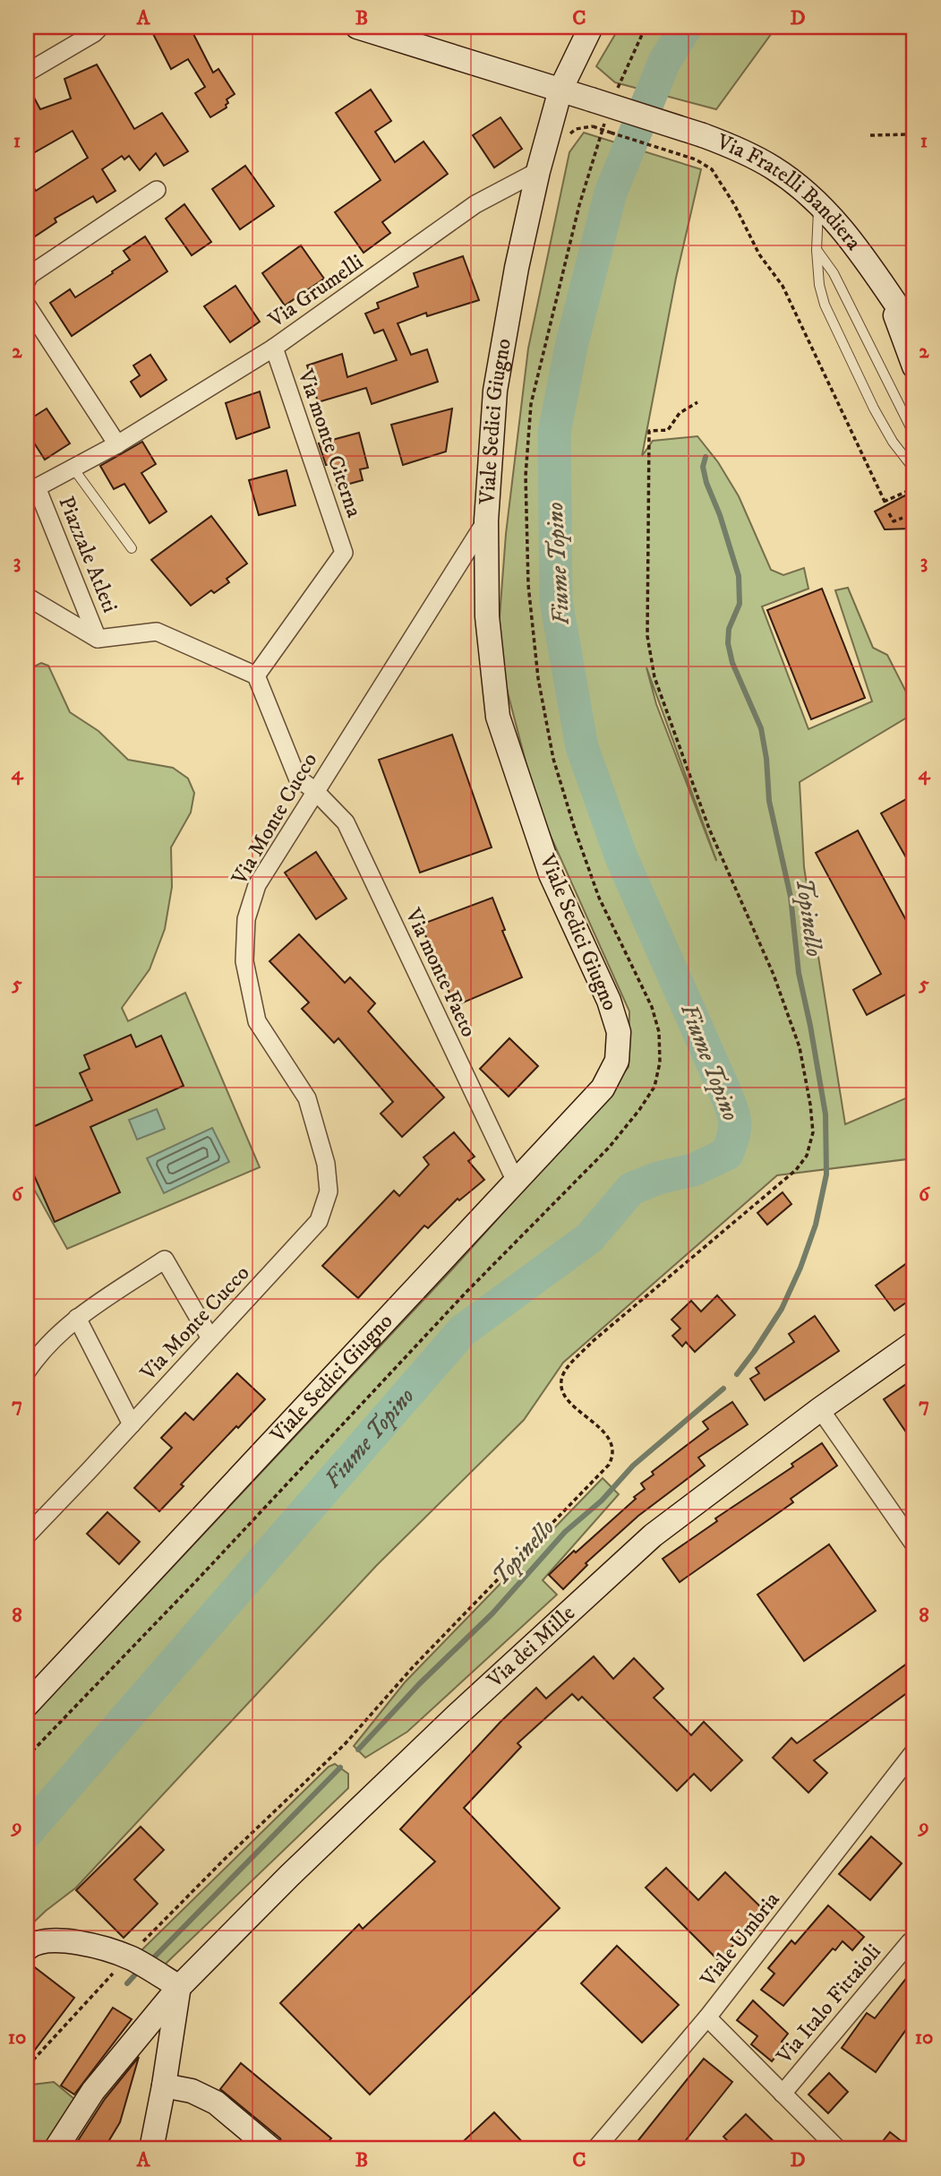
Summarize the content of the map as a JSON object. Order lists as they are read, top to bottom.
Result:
{
  "streets": {
    "street": [
      "Via Fratelli Bandiera",
      "Via Grumelli",
      "Viale Sedici Giugno",
      "Via monte Citerna",
      "Piazzale Atleti",
      "Via Monte Cucco",
      "Via monte Faeto",
      "Via dei Mille",
      "Viale Umbria",
      "Via Italo Fittaioli"
    ]
  },
  "crossings": [
    ["Via Fratelli Bandiera", "Viale Sedici Giugno"],
    ["Via Grumelli", "Viale Sedici Giugno"],
    ["Via Grumelli", "Via monte Citerna"],
    ["Via Grumelli", "Piazzale Atleti"],
    ["Viale Sedici Giugno", "Via Monte Cucco"],
    ["Viale Sedici Giugno", "Via monte Faeto"],
    ["Via monte Citerna", "Piazzale Atleti"],
    ["Via Monte Cucco", "Via monte Faeto"],
    ["Viale Umbria", "Via Italo Fittaioli"]
  ],
  "water": ["Fiume Topino", "Topinello"],
  "grid": {
    "columns": [
      "A",
      "B",
      "C",
      "D"
    ],
    "rows": [
      "1",
      "2",
      "3",
      "4",
      "5",
      "6",
      "7",
      "8",
      "9",
      "10"
    ]
  }
}
